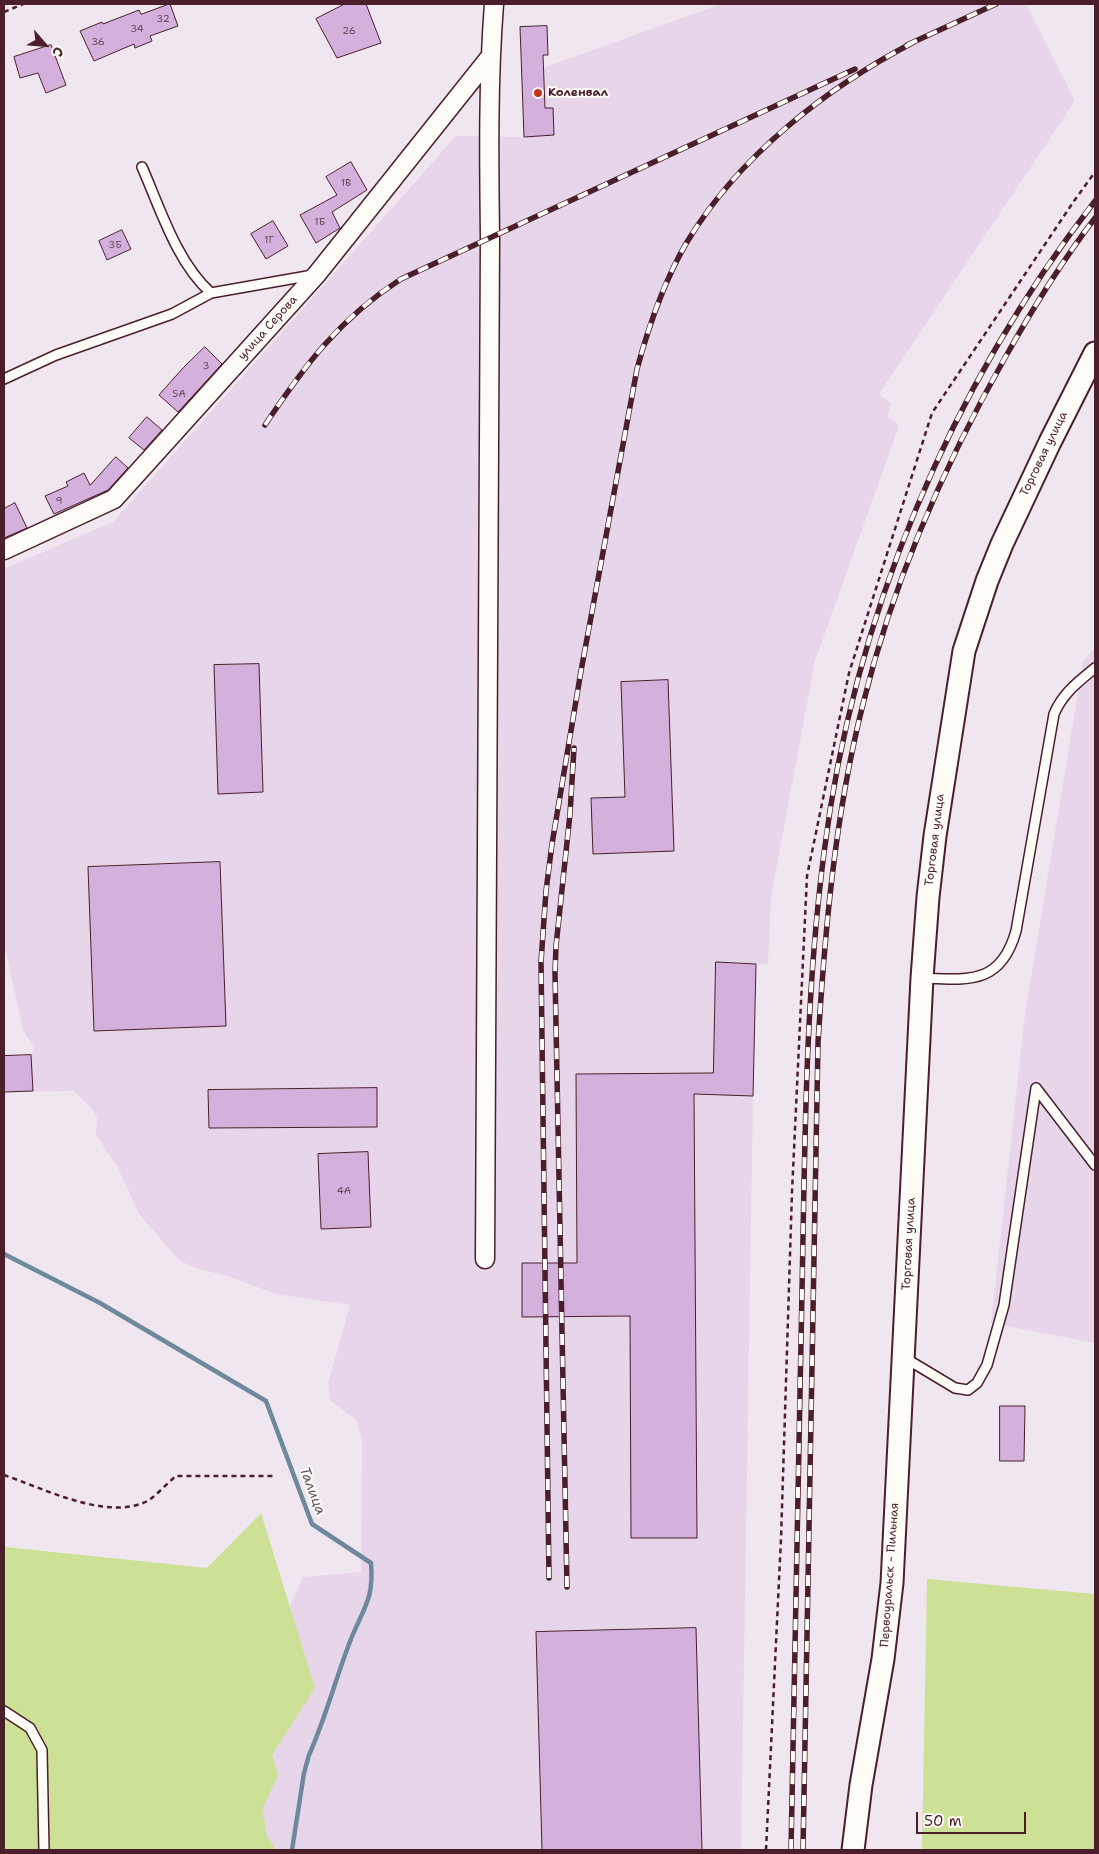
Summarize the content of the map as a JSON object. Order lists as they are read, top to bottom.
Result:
{
  "streets": {
    "street": ["улица Серова", "Торговая улица", "Первоуральск - Пильная"]
  },
  "crossings": [
    ["Торговая улица", "Первоуральск - Пильная"]
  ],
  "water": ["Талица"],
  "places": ["Коленвал"],
  "house_numbers": [
    "32",
    "34",
    "26",
    "36",
    "1В",
    "1Б",
    "1Г",
    "3Б",
    "3",
    "5А",
    "9",
    "4А"
  ],
  "scale_bar": "50 m",
  "north": "bottom right"
}
